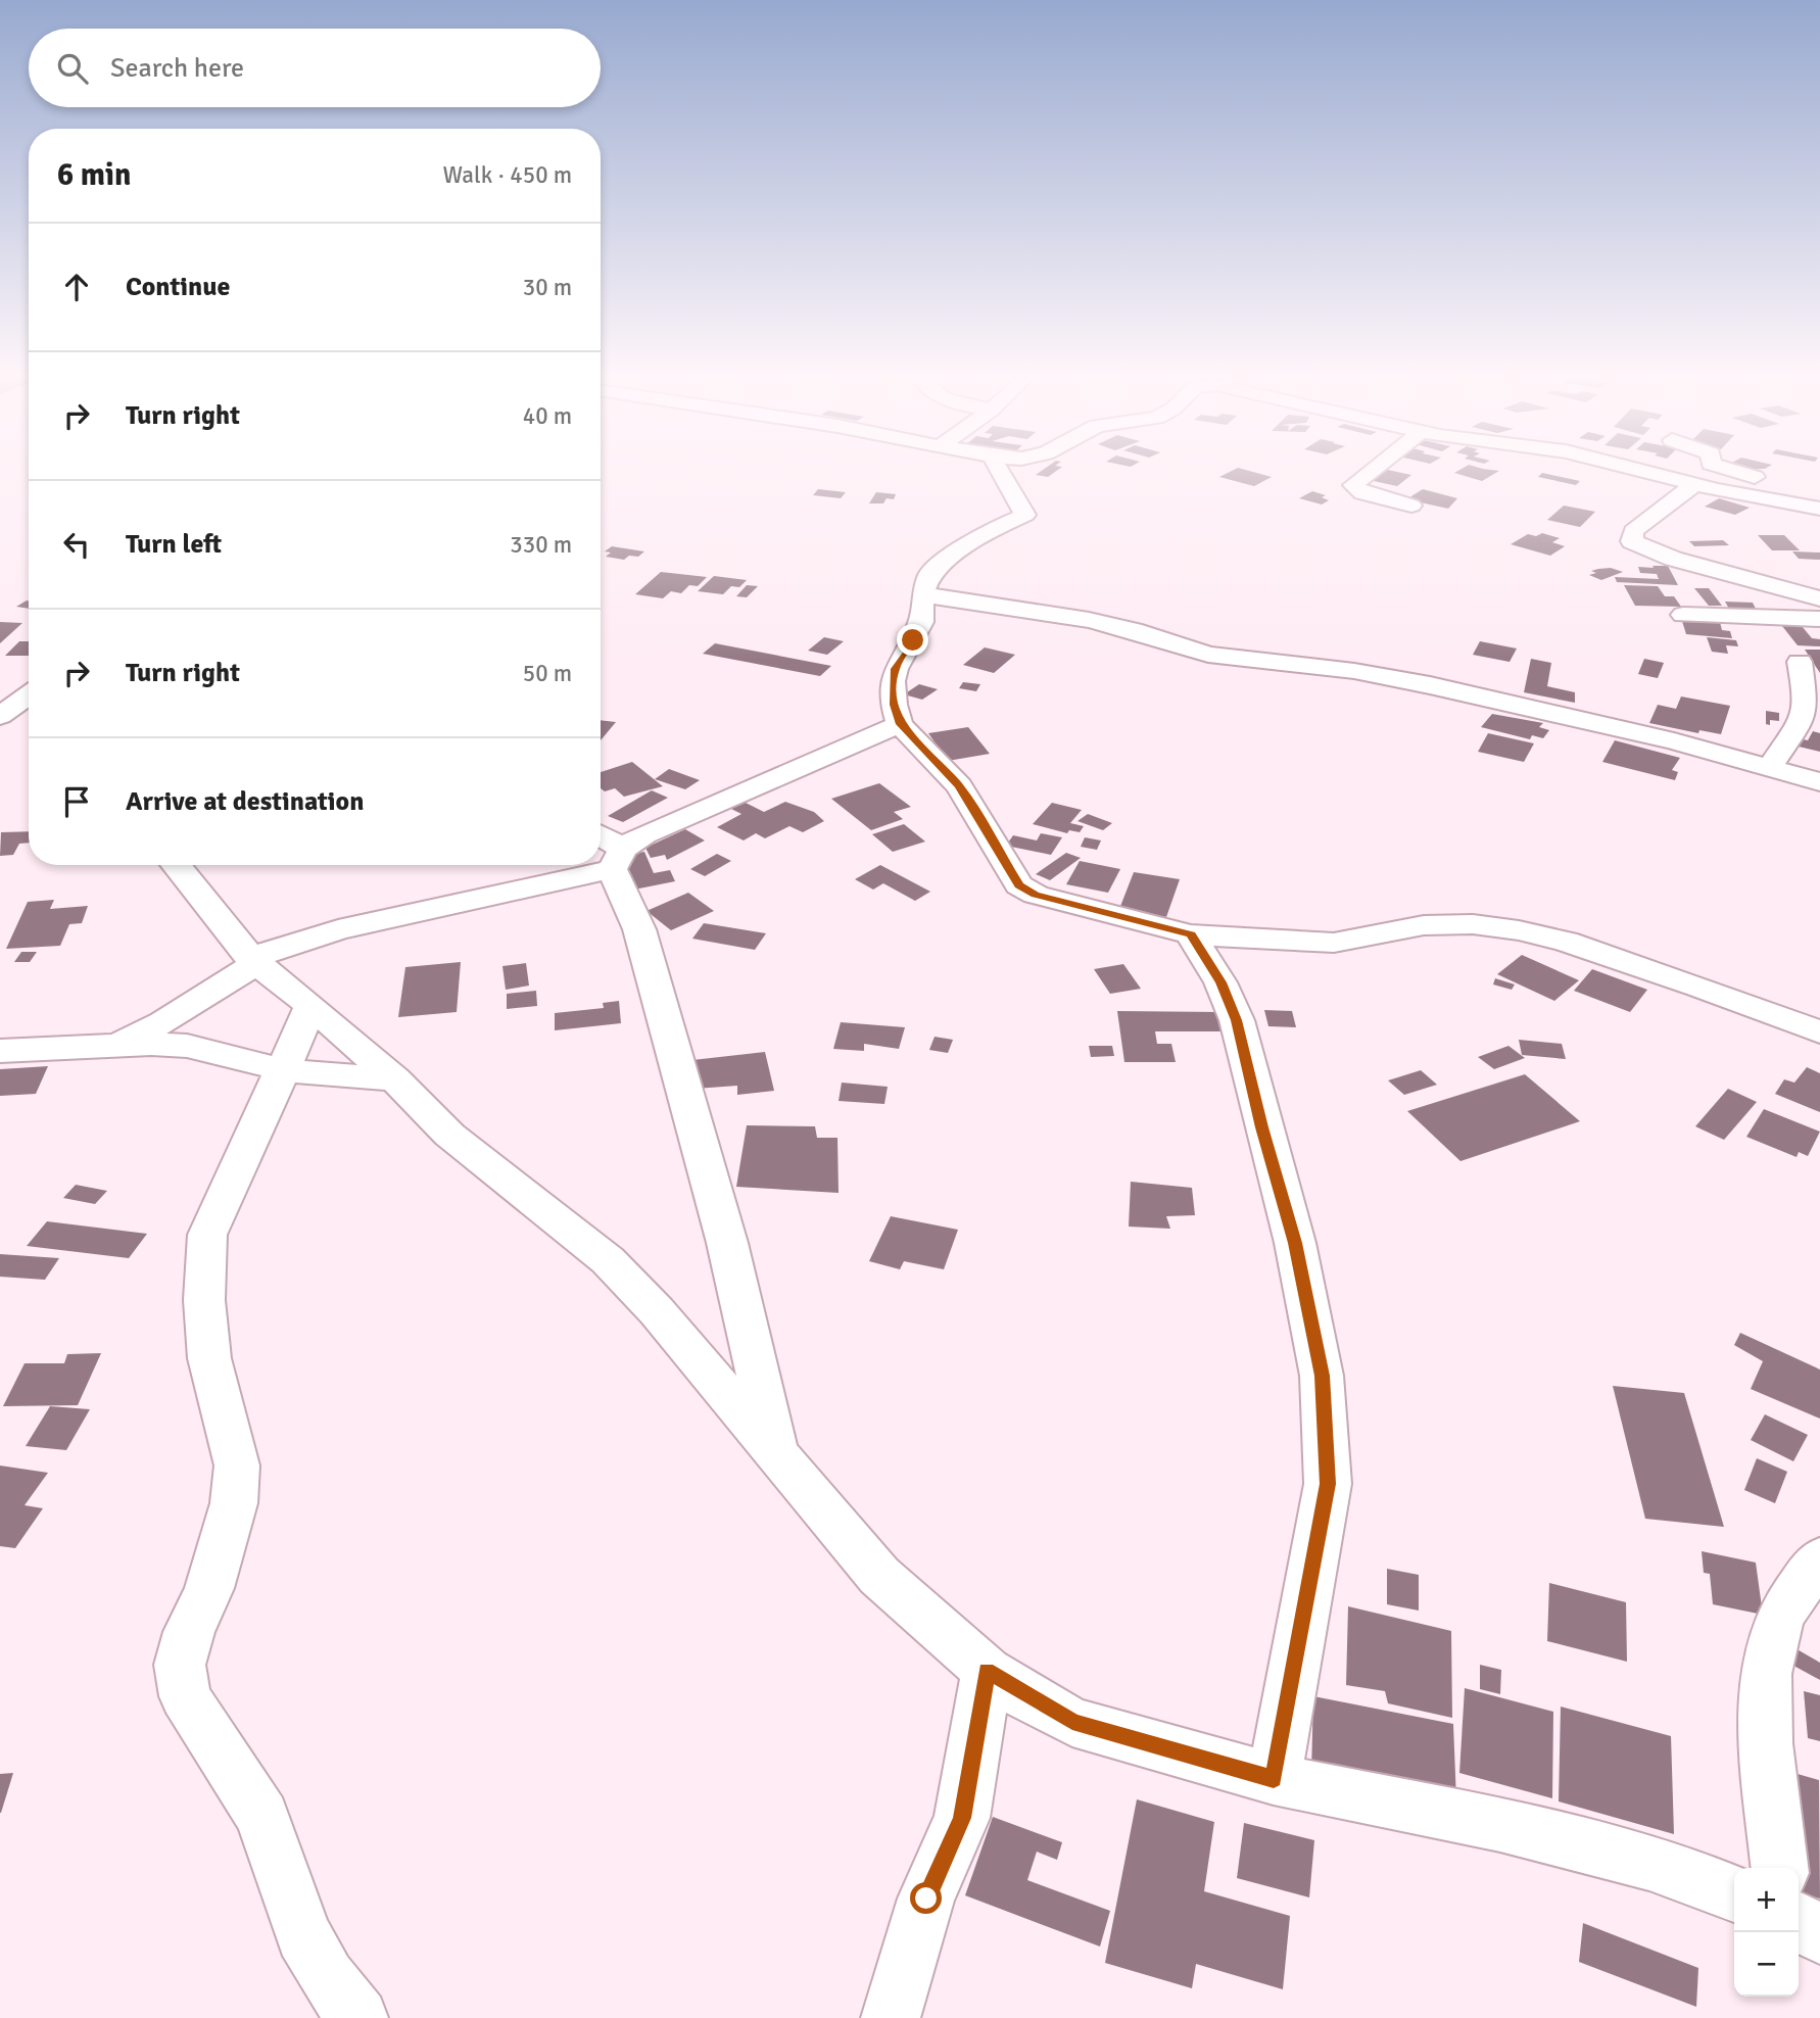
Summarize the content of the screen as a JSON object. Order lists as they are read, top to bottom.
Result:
{
  "page": {
    "search": "Search here",
    "heading": ["6 min", "Walk · 450 m"],
    "list": [
      ["Continue", "30 m"],
      ["Turn right", "40 m"],
      ["Turn left", "330 m"],
      ["Turn right", "50 m"],
      "Arrive at destination"
    ],
    "map_buttons": ["+", "−"]
  }
}
